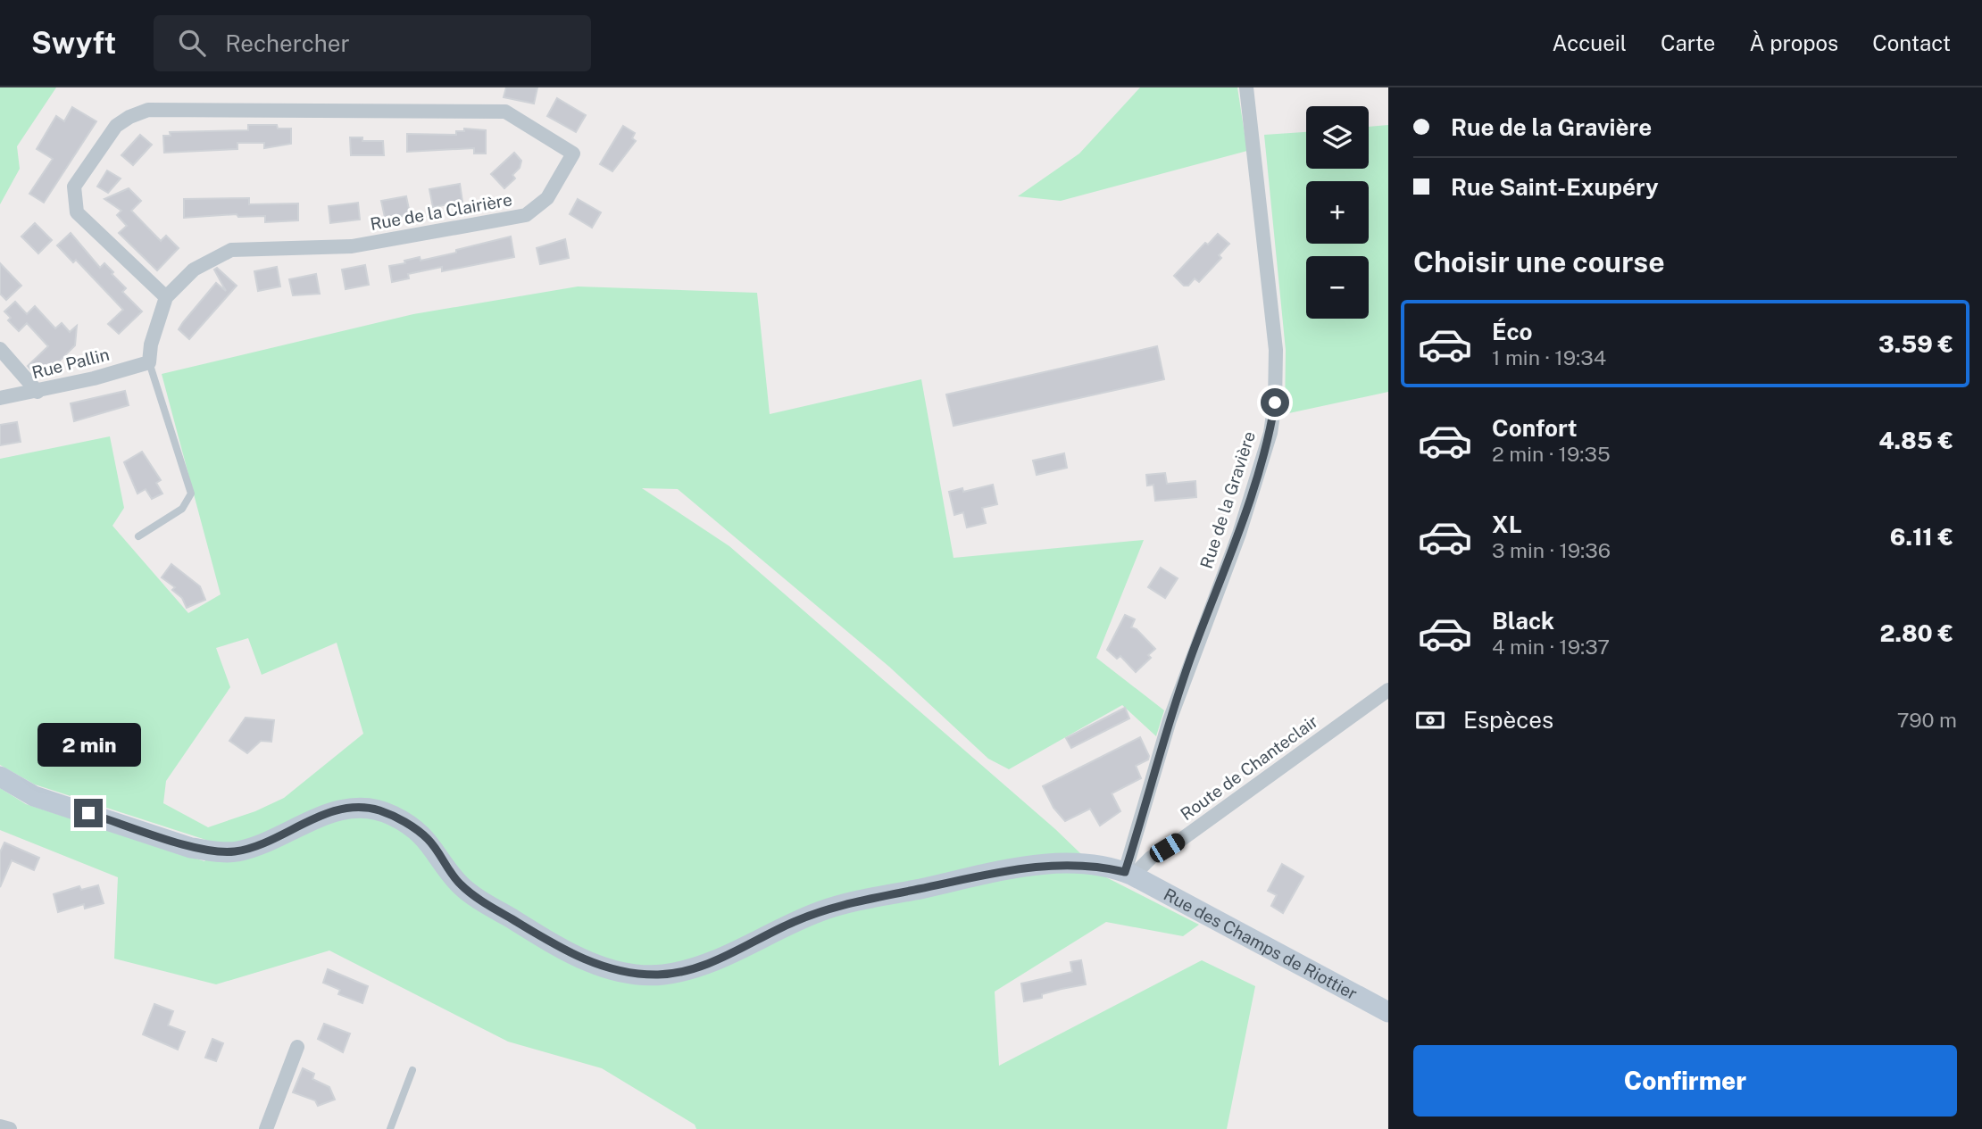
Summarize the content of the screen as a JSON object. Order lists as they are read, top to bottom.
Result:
{
  "streets": {
    "street": [
      "Rue de la Clairière",
      "Rue Pallin",
      "Rue de la Gravière",
      "Route de Chanteclair",
      "Rue des Champs de Riottier"
    ]
  },
  "crossings": [
    ["Rue de la Clairière", "Rue Pallin"],
    ["Rue de la Gravière", "Route de Chanteclair"],
    ["Rue de la Gravière", "Rue des Champs de Riottier"],
    ["Route de Chanteclair", "Rue des Champs de Riottier"]
  ],
  "page": {
    "header": "Swyft",
    "search": "Rechercher",
    "nav": [
      "Accueil",
      "Carte",
      "À propos",
      "Contact"
    ],
    "banner": ["Rue de la Gravière", "Rue Saint-Exupéry"],
    "map_buttons": ["+", "−"],
    "heading": "Choisir une course",
    "list": [
      {
        "name": "Éco",
        "note": "1 min · 19:34",
        "value": "3.59 €"
      },
      {
        "name": "Confort",
        "note": "2 min · 19:35",
        "value": "4.85 €"
      },
      {
        "name": "XL",
        "note": "3 min · 19:36",
        "value": "6.11 €"
      },
      {
        "name": "Black",
        "note": "4 min · 19:37",
        "value": "2.80 €"
      }
    ],
    "pay": ["Espèces", "790 m"],
    "bubble": "2 min",
    "buttons": "Confirmer"
  }
}
